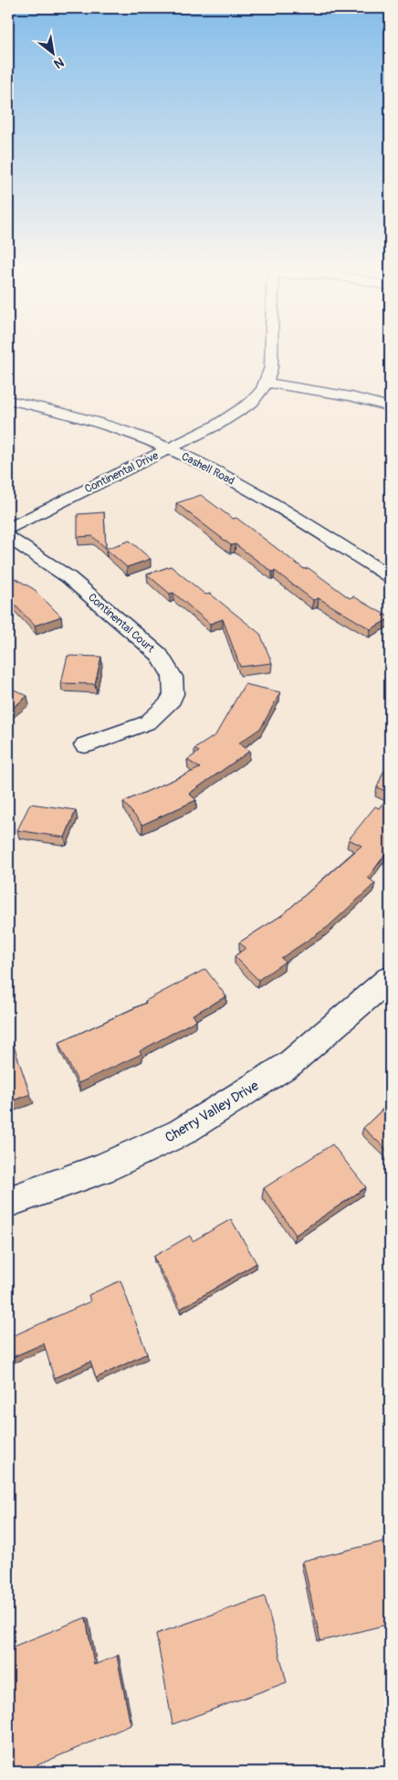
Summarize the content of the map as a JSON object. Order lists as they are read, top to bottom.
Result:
{
  "streets": {
    "street": [
      "Cashell Road",
      "Continental Drive",
      "Continental Court",
      "Cherry Valley Drive"
    ]
  },
  "crossings": [
    ["Cashell Road", "Continental Drive"]
  ],
  "north": "bottom right"
}
